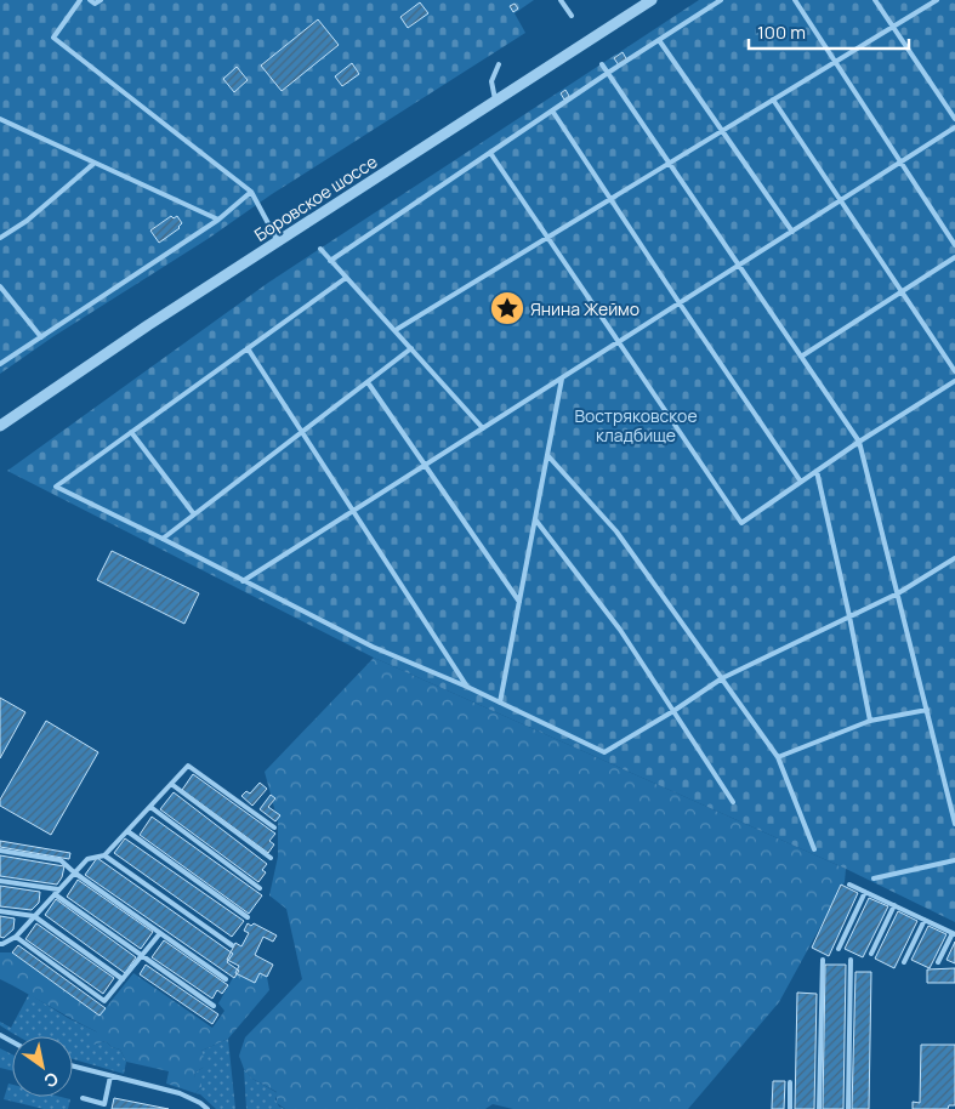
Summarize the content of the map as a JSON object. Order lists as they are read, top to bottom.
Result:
{
  "streets": {
    "street": ["Боровское шоссе"]
  },
  "parks": ["Востряковское кладбище"],
  "places": {
    "place": ["Янина Жеймо"]
  },
  "scale_bar": "100 m",
  "north": "bottom right"
}
